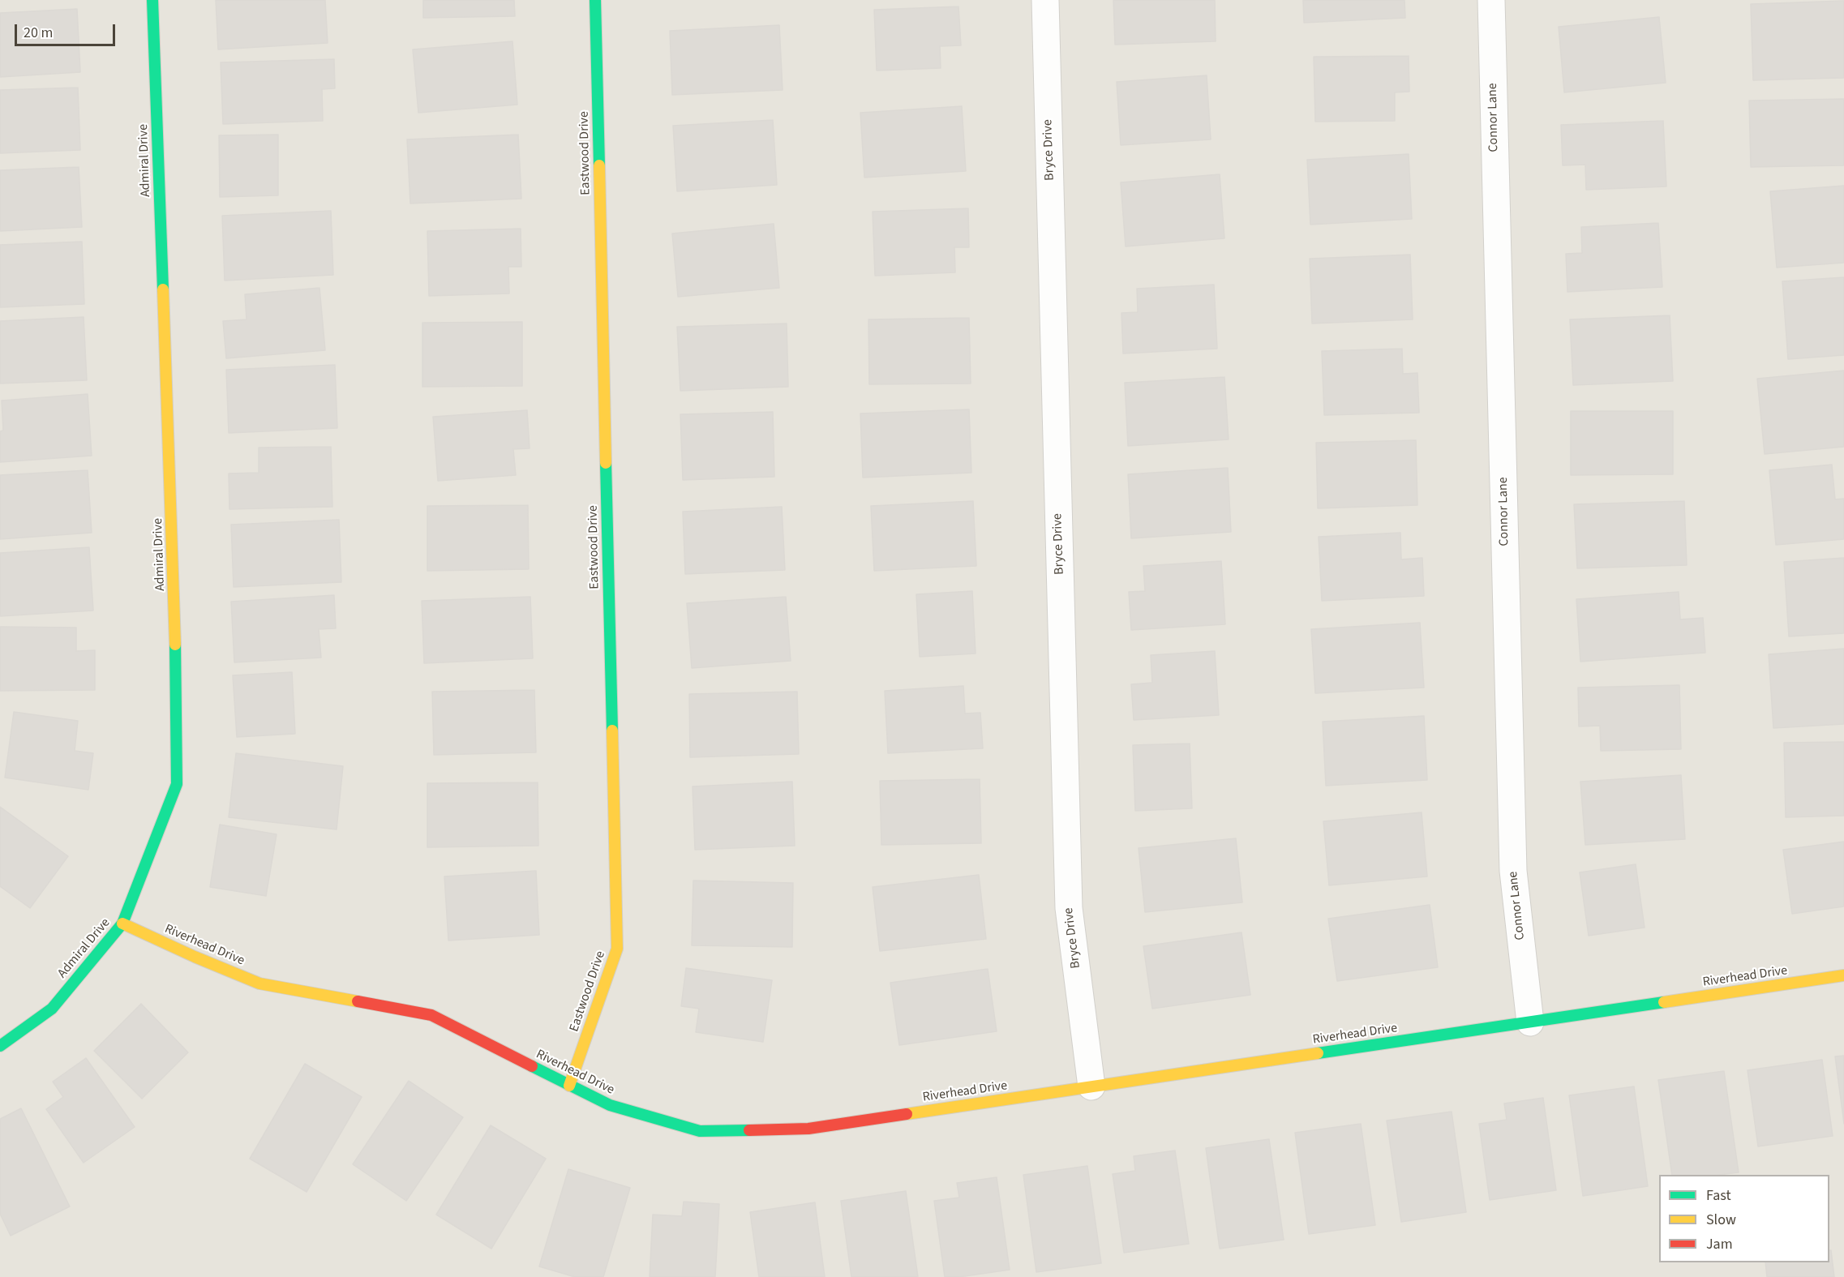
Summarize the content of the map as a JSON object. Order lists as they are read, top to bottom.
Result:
{
  "streets": {
    "street": [
      "Connor Lane",
      "Bryce Drive",
      "Eastwood Drive",
      "Admiral Drive",
      "Riverhead Drive"
    ]
  },
  "crossings": [
    ["Connor Lane", "Riverhead Drive"],
    ["Bryce Drive", "Riverhead Drive"],
    ["Eastwood Drive", "Riverhead Drive"],
    ["Admiral Drive", "Riverhead Drive"]
  ],
  "legend": ["Fast", "Slow", "Jam"],
  "scale_bar": "20 m"
}
